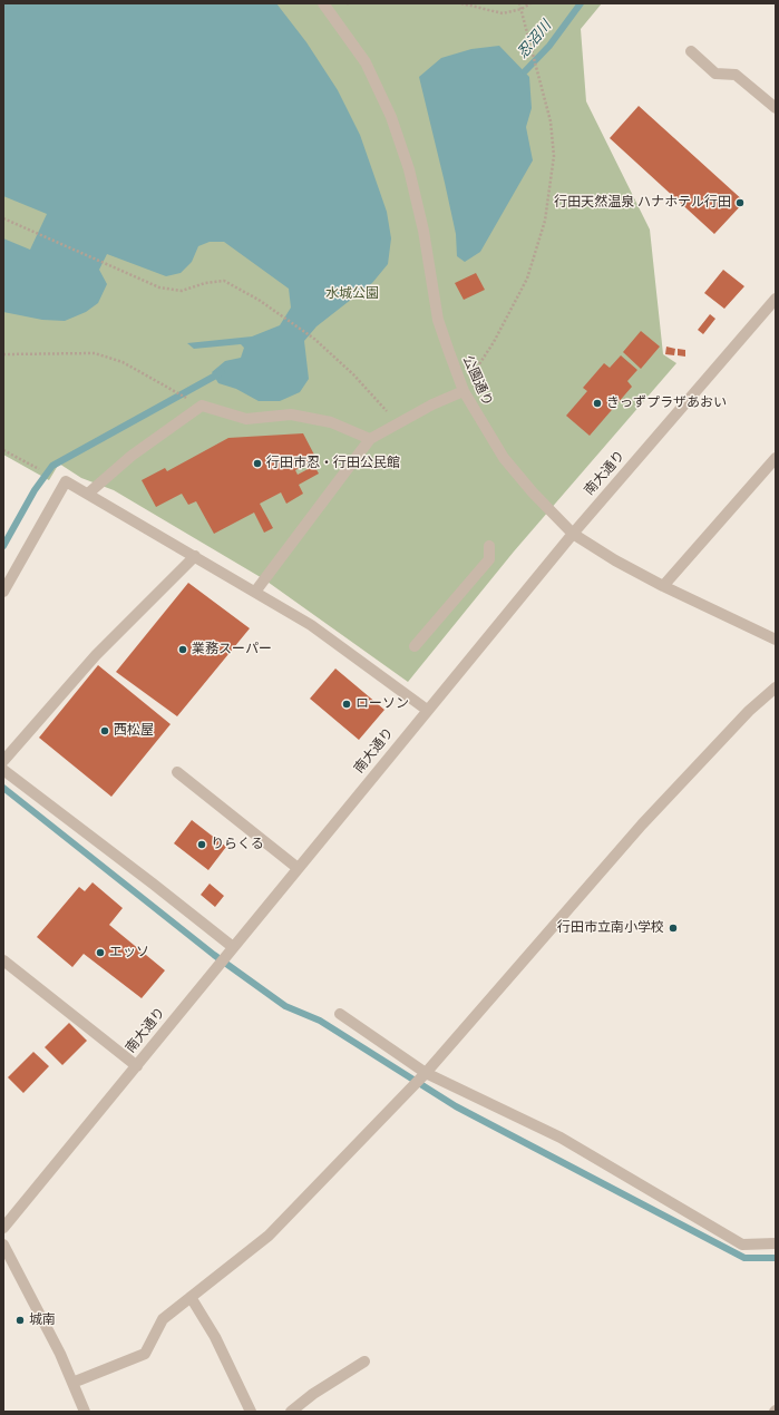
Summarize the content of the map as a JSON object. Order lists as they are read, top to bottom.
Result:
{
  "streets": {
    "street": ["公園通り", "南大通り"]
  },
  "crossings": [
    ["公園通り", "南大通り"]
  ],
  "water": ["忍沼川"],
  "parks": ["水城公園"],
  "places": [
    "行田天然温泉 ハナホテル行田",
    "きっずプラザあおい",
    "行田市忍・行田公民館",
    "業務スーパー",
    "ローソン",
    "西松屋",
    "りらくる",
    "行田市立南小学校",
    "エッソ",
    "城南"
  ]
}
